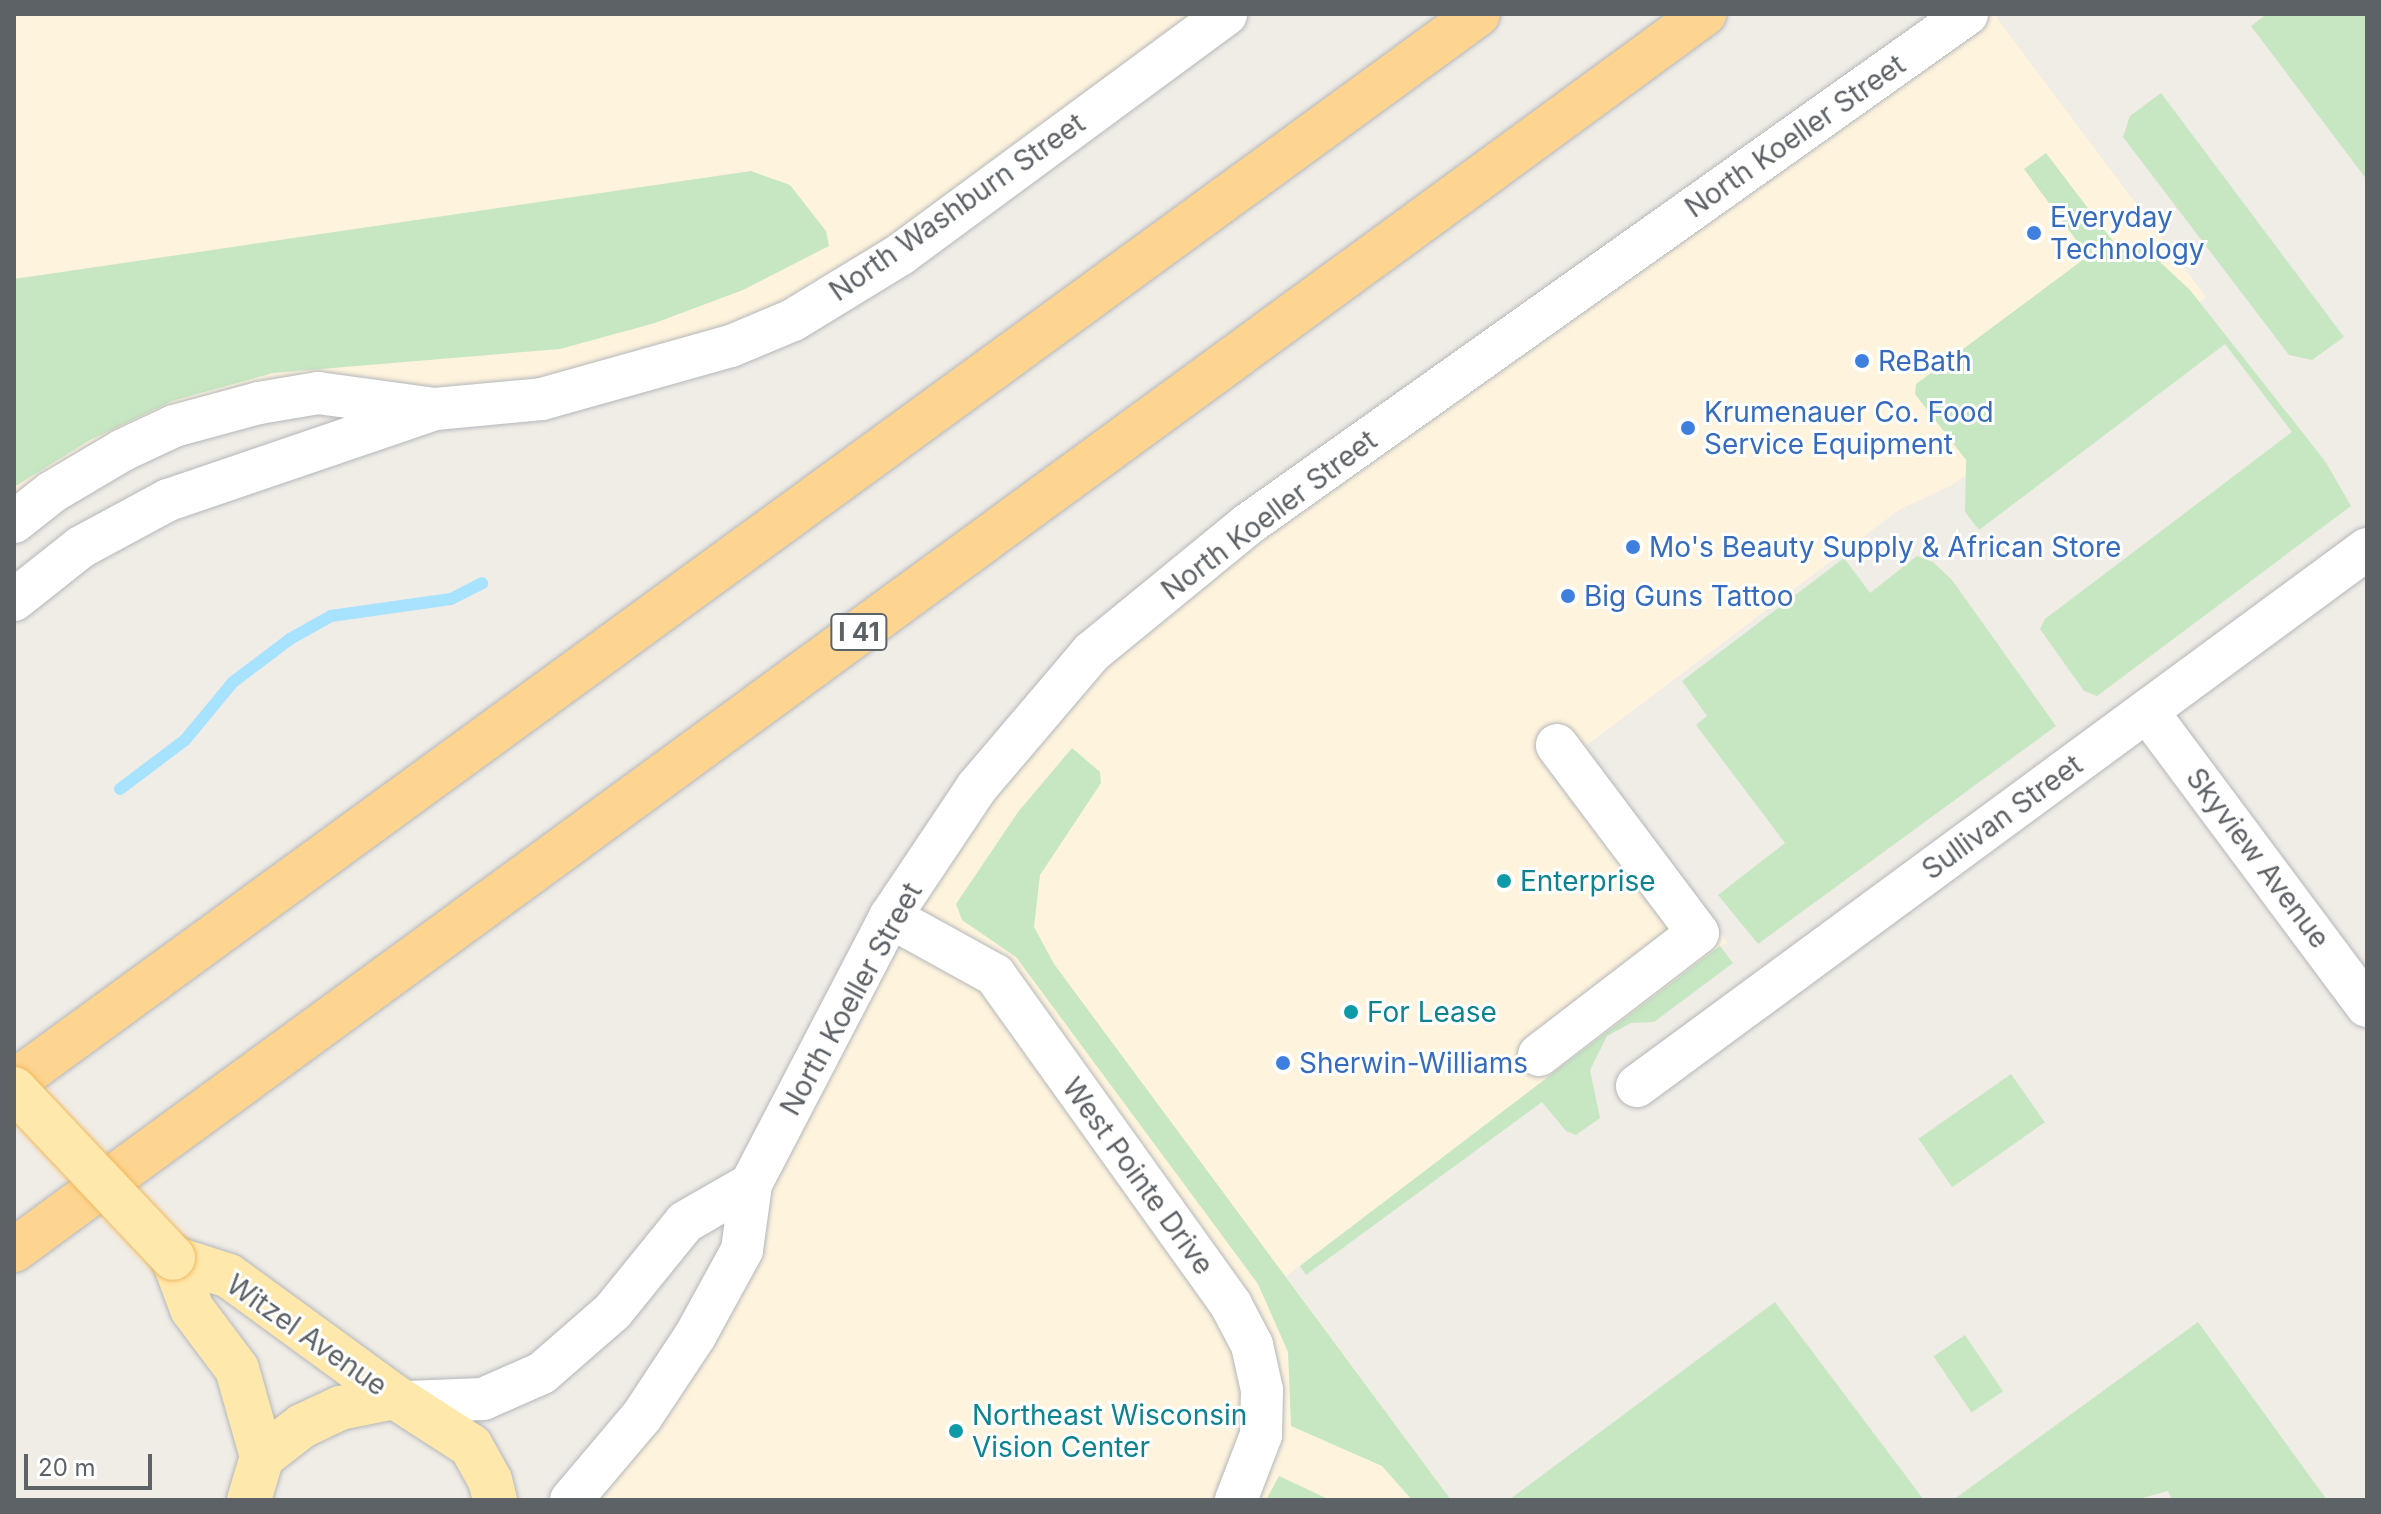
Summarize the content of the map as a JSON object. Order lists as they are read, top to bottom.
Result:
{
  "streets": {
    "highway": ["I 41"],
    "main road": ["Witzel Avenue"],
    "street": [
      "North Koeller Street",
      "North Washburn Street",
      "Sullivan Street",
      "Skyview Avenue",
      "West Pointe Drive"
    ]
  },
  "crossings": [
    ["North Koeller Street", "West Pointe Drive"],
    ["Sullivan Street", "Skyview Avenue"]
  ],
  "places": [
    "Everyday Technology",
    "ReBath",
    "Krumenauer Co. Food Service Equipment",
    "Mo's Beauty Supply & African Store",
    "Big Guns Tattoo",
    "Enterprise",
    "For Lease",
    "Sherwin-Williams",
    "Northeast Wisconsin Vision Center"
  ],
  "scale_bar": "20 m"
}
